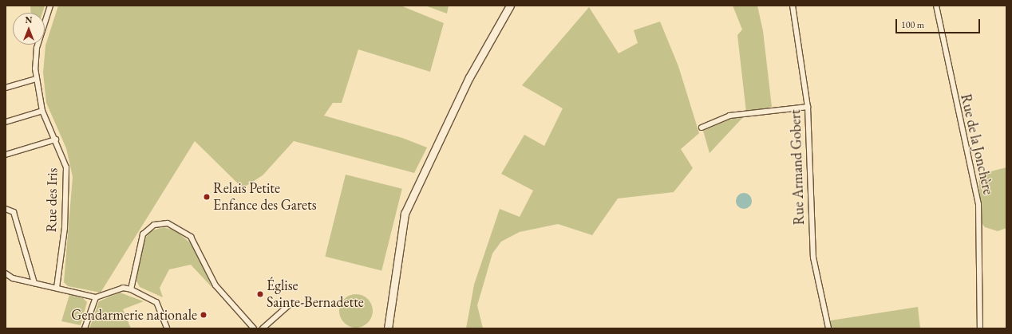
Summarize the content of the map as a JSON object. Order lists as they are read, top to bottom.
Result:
{
  "streets": {
    "street": ["Rue de la Jonchère", "Rue Armand Gobert", "Rue des Iris"]
  },
  "places": ["Relais Petite Enfance des Garets", "Église Sainte-Bernadette", "Gendarmerie nationale"],
  "scale_bar": "100 m",
  "north": "top"
}
